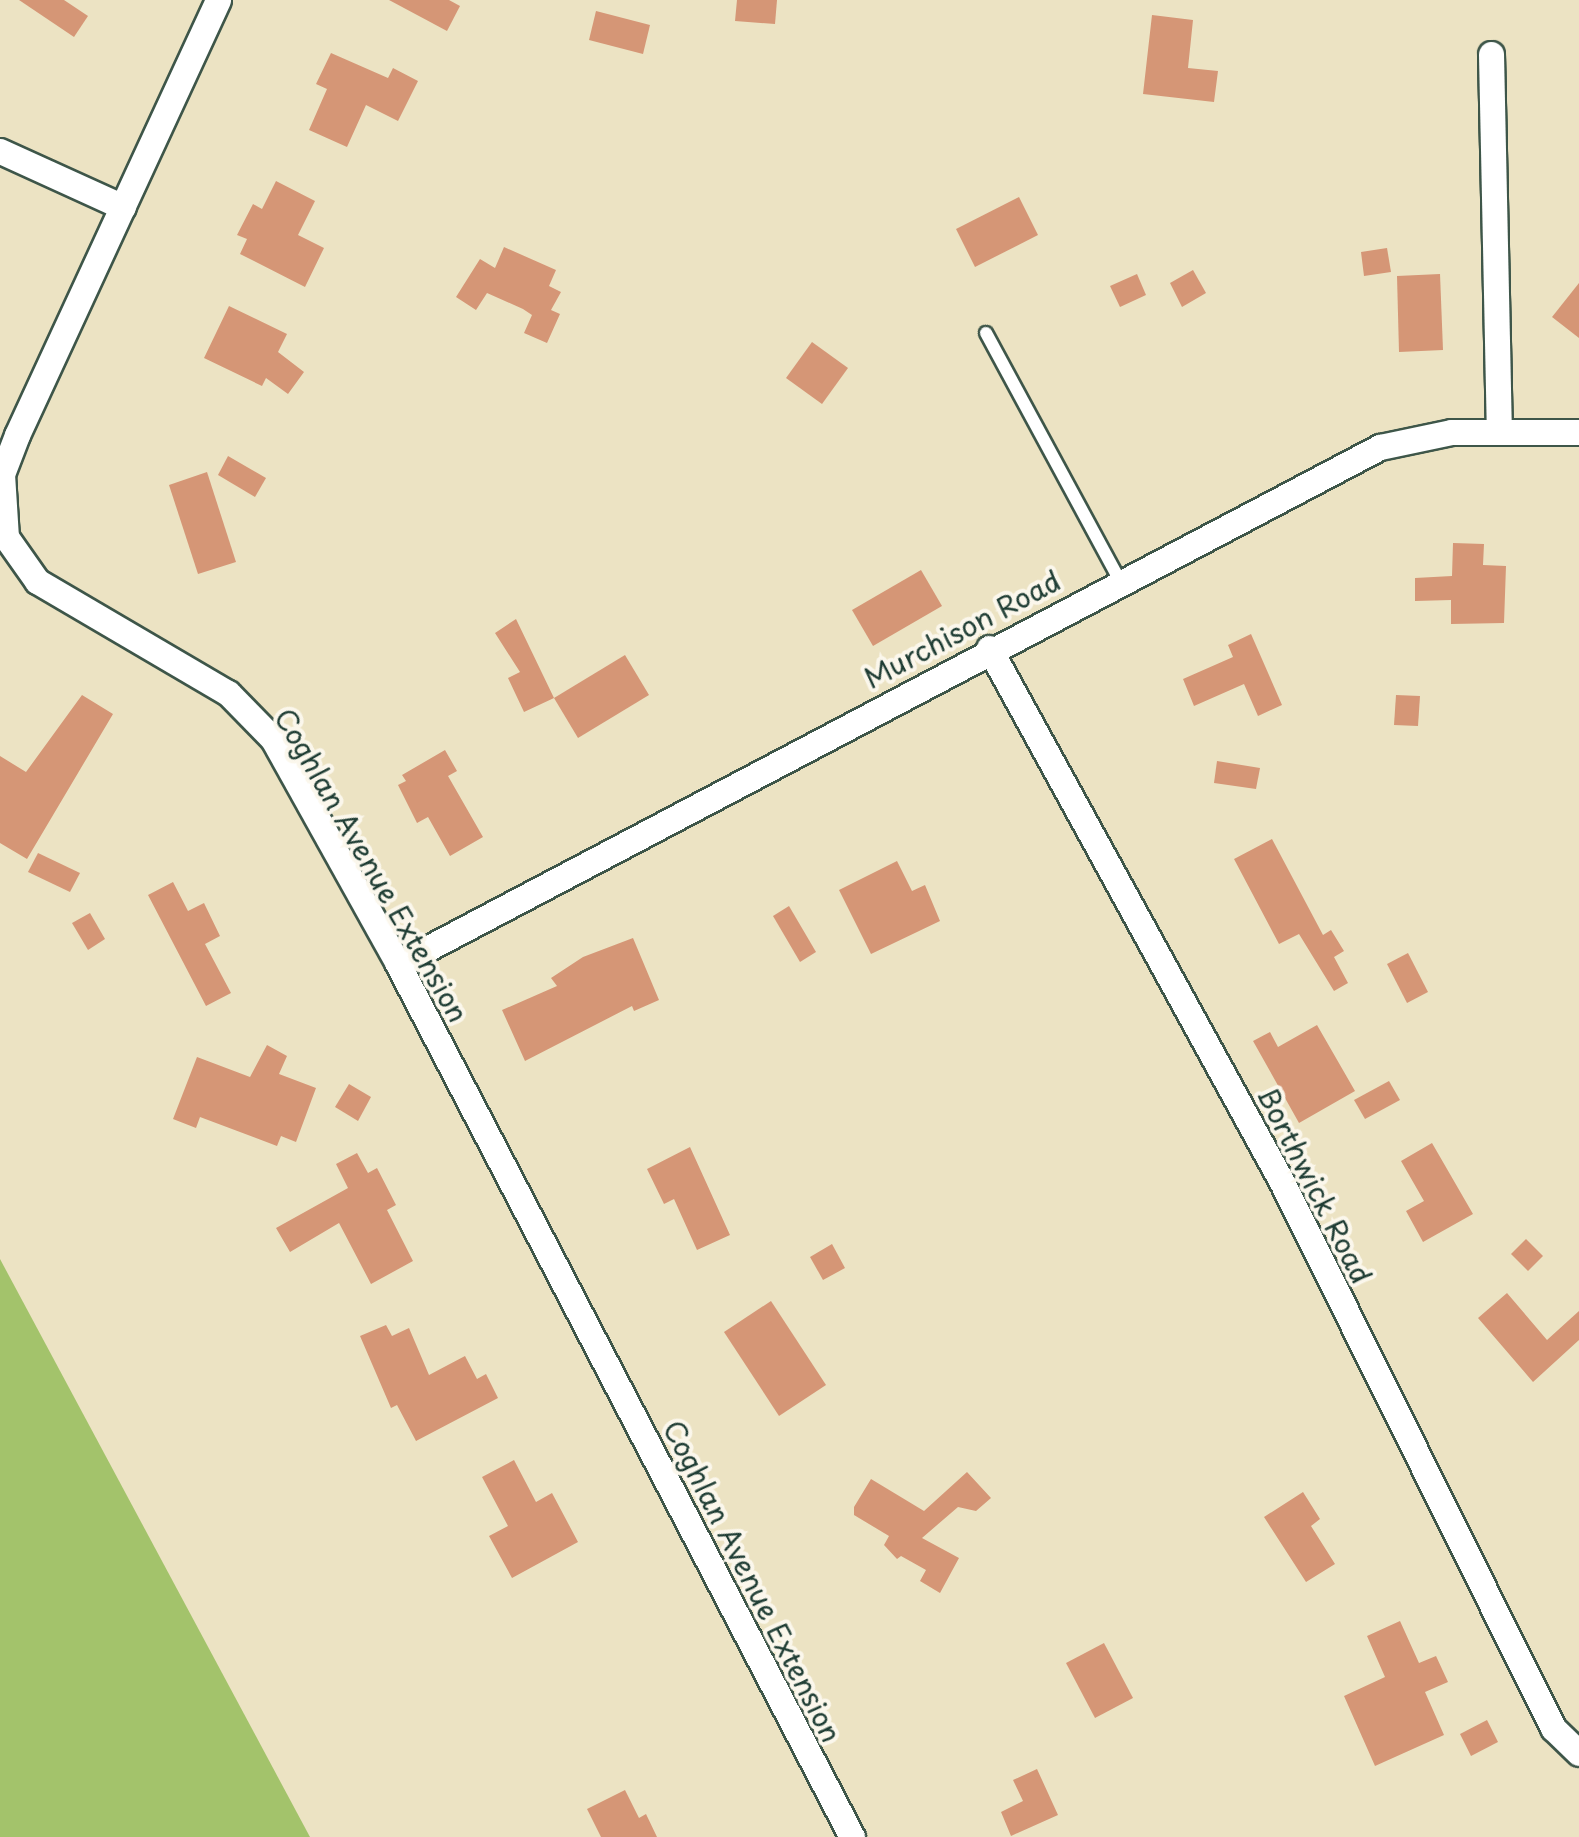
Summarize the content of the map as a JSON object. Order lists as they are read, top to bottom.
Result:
{
  "streets": {
    "street": ["Murchison Road", "Coghlan Avenue Extension", "Borthwick Road"]
  },
  "crossings": [
    ["Murchison Road", "Coghlan Avenue Extension"],
    ["Murchison Road", "Borthwick Road"]
  ]
}
